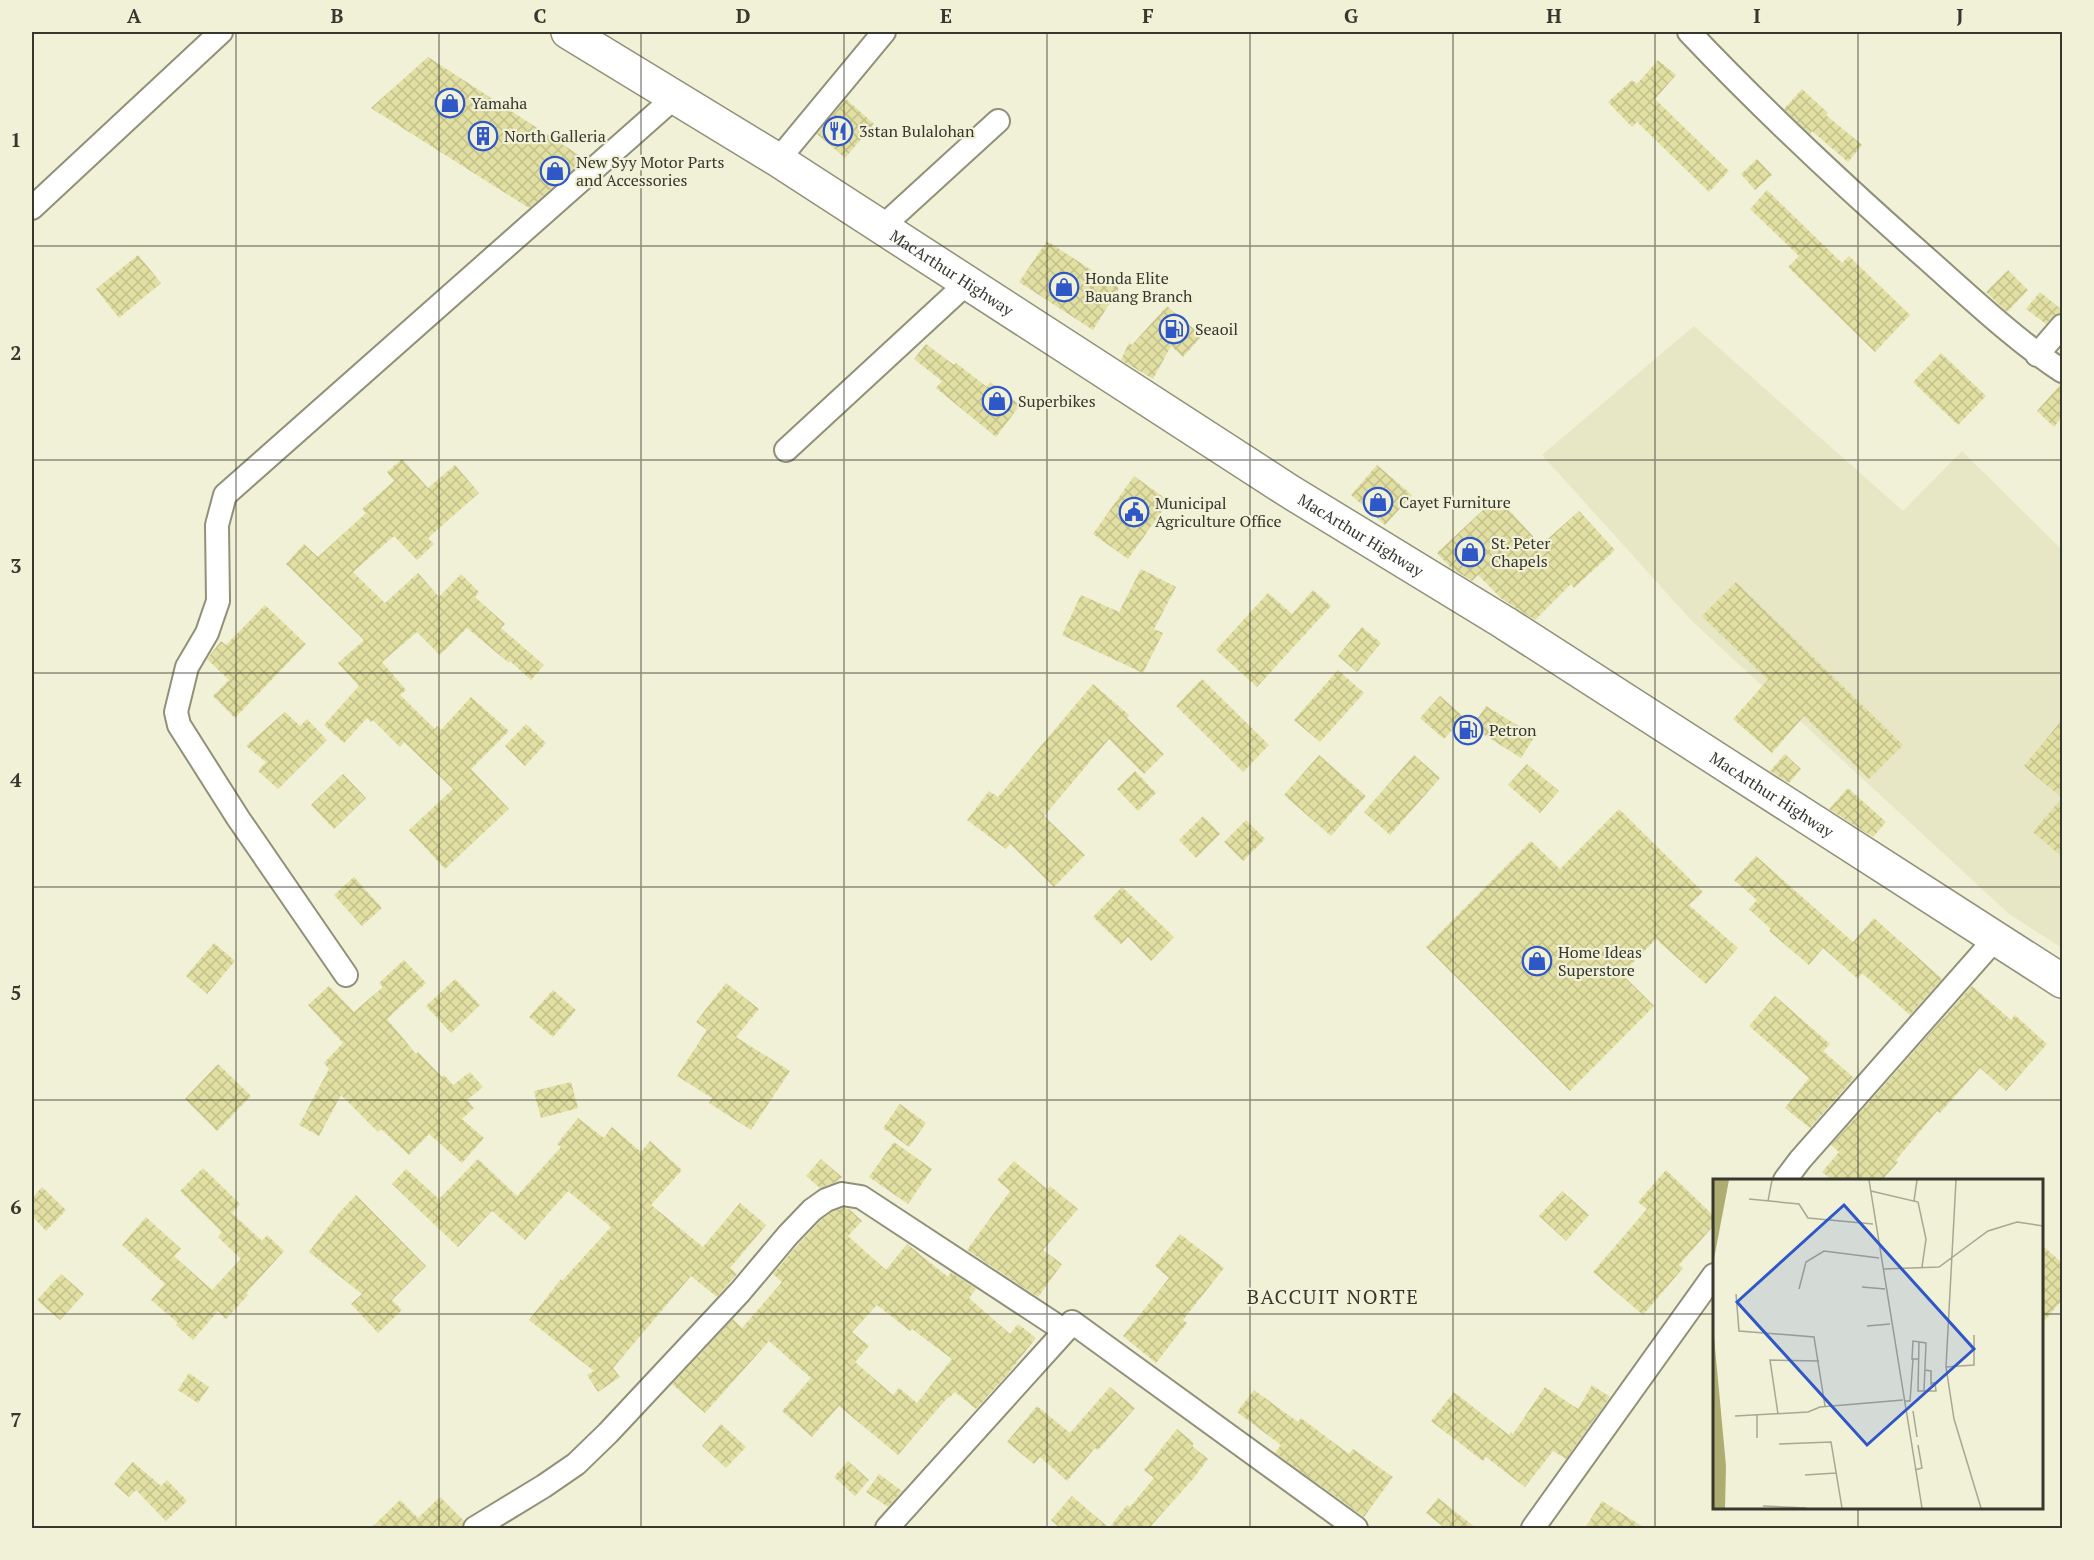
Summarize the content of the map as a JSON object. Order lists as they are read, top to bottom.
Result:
{
  "streets": {
    "highway": ["MacArthur Highway"]
  },
  "districts": ["BACCUIT NORTE"],
  "places": {
    "shop": [
      "Yamaha",
      "New Syy Motor Parts and Accessories",
      "Honda Elite Bauang Branch",
      "Superbikes",
      "Cayet Furniture",
      "St. Peter Chapels",
      "Home Ideas Superstore"
    ],
    "restaurant": ["3stan Bulalohan"],
    "building": ["North Galleria"],
    "fuel station": ["Seaoil", "Petron"],
    "public building": ["Municipal Agriculture Office"]
  },
  "grid": {
    "columns": [
      "A",
      "B",
      "C",
      "D",
      "E",
      "F",
      "G",
      "H",
      "I",
      "J"
    ],
    "rows": [
      "1",
      "2",
      "3",
      "4",
      "5",
      "6",
      "7"
    ]
  }
}
